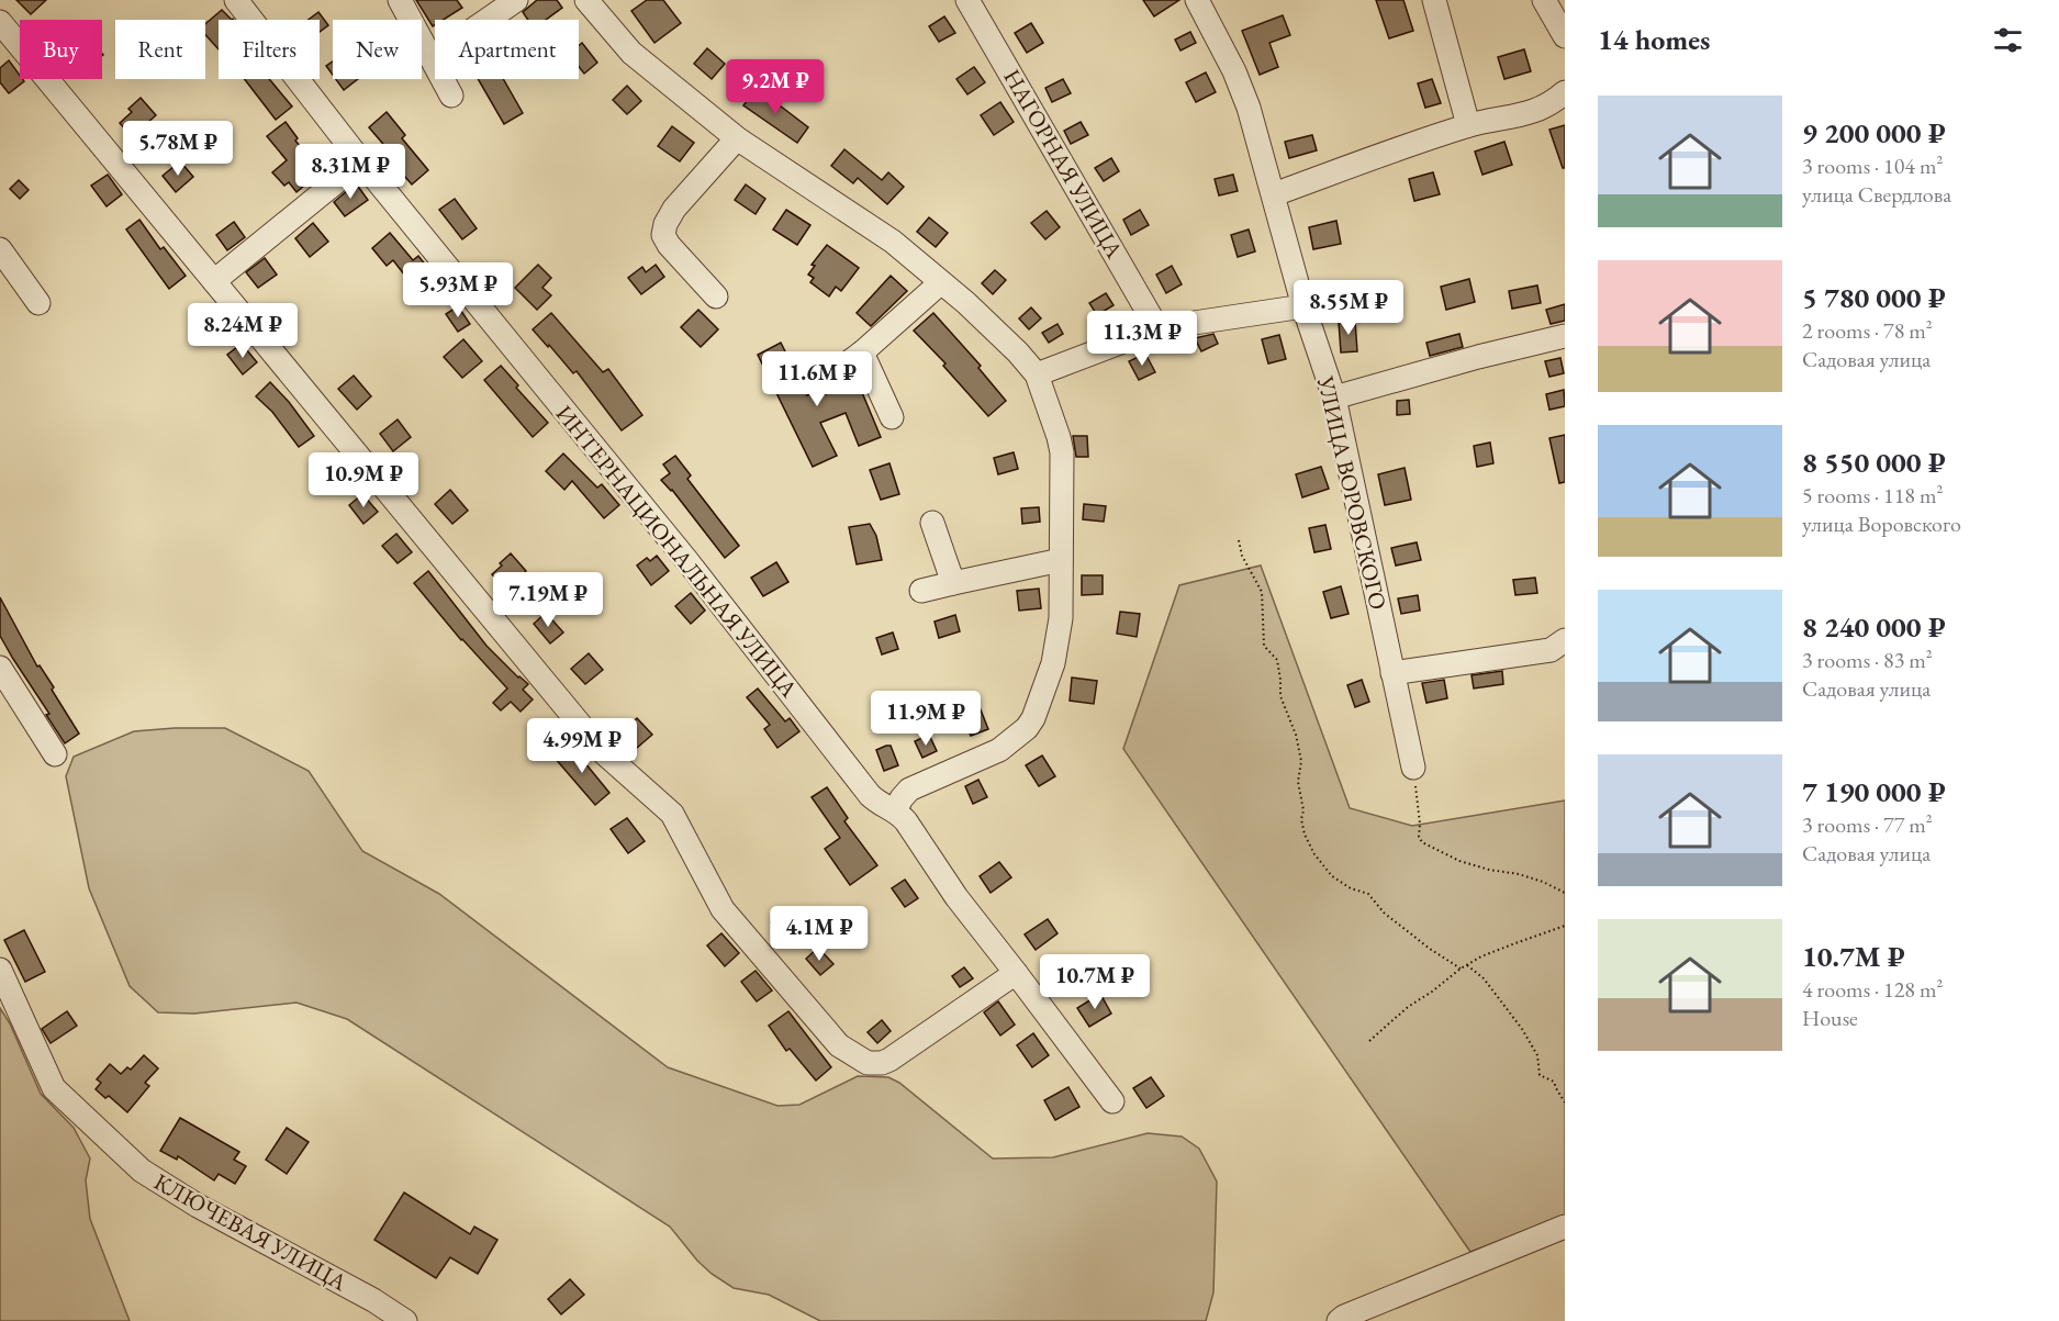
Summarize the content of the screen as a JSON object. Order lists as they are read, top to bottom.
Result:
{
  "streets": {
    "street": [
      "НАГОРНАЯ УЛИЦА",
      "УЛИЦА ВОРОВСКОГО",
      "ИНТЕРНАЦИОНАЛЬНАЯ УЛИЦА",
      "КЛЮЧЕВАЯ УЛИЦА"
    ]
  },
  "page": {
    "heading": "14 homes",
    "chip": [
      "Buy",
      "Rent",
      "Filters",
      "New",
      "Apartment"
    ],
    "price": [
      "9.2M ₽",
      "5.78M ₽",
      "8.31M ₽",
      "5.93M ₽",
      "8.55M ₽",
      "8.24M ₽",
      "11.3M ₽",
      "11.6M ₽",
      "10.9M ₽",
      "7.19M ₽",
      "11.9M ₽",
      "4.99M ₽",
      "4.1M ₽",
      "10.7M ₽"
    ],
    "list": [
      {
        "name": "9 200 000 ₽",
        "note": "3 rooms · 104 m² · улица Свердлова"
      },
      {
        "name": "5 780 000 ₽",
        "note": "2 rooms · 78 m² · Садовая улица"
      },
      {
        "name": "8 550 000 ₽",
        "note": "5 rooms · 118 m² · улица Воровского"
      },
      {
        "name": "8 240 000 ₽",
        "note": "3 rooms · 83 m² · Садовая улица"
      },
      {
        "name": "7 190 000 ₽",
        "note": "3 rooms · 77 m² · Садовая улица"
      },
      {
        "name": "10.7M ₽",
        "note": "4 rooms · 128 m² · House"
      }
    ]
  }
}
